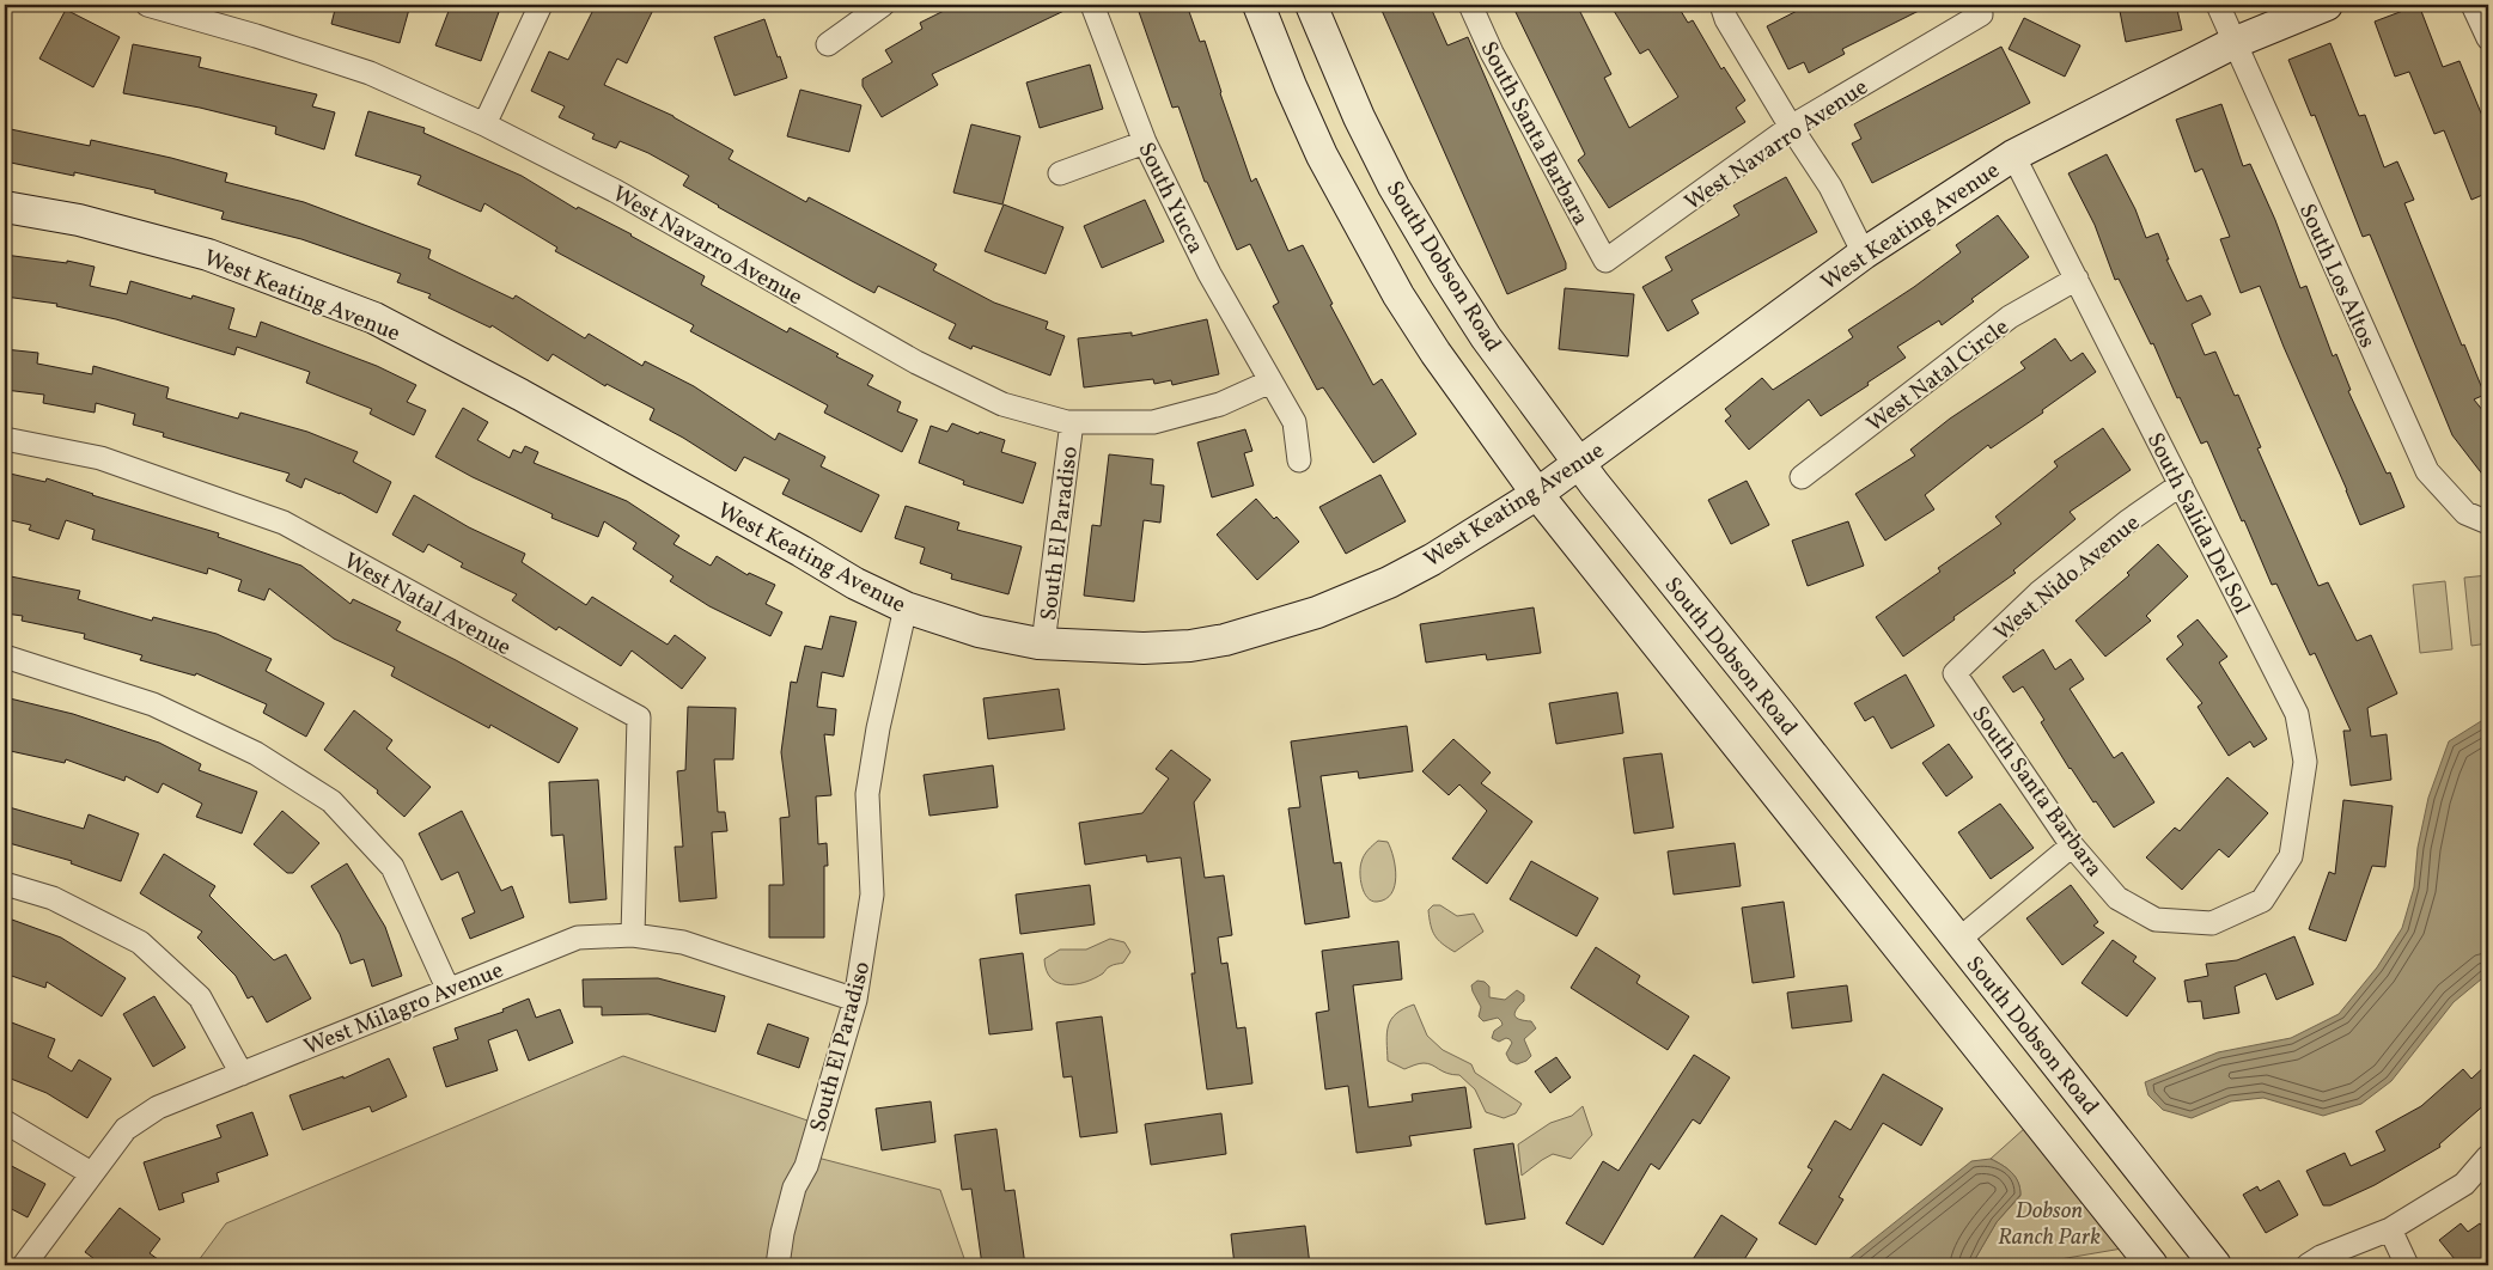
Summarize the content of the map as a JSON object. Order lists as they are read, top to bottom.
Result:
{
  "streets": {
    "main road": ["West Keating Avenue", "South Dobson Road"],
    "street": [
      "South Santa Barbara",
      "West Navarro Avenue",
      "South Yucca",
      "South Los Altos",
      "West Natal Circle",
      "South Salida Del Sol",
      "South El Paradiso",
      "West Nido Avenue",
      "West Natal Avenue",
      "West Milagro Avenue"
    ]
  },
  "crossings": [
    ["South Santa Barbara", "West Navarro Avenue"],
    ["South Santa Barbara", "South Salida Del Sol"],
    ["South Santa Barbara", "West Nido Avenue"],
    ["West Navarro Avenue", "South Yucca"],
    ["West Navarro Avenue", "South El Paradiso"],
    ["West Keating Avenue", "South Dobson Road"],
    ["West Keating Avenue", "South Los Altos"],
    ["West Keating Avenue", "South Salida Del Sol"],
    ["West Keating Avenue", "South El Paradiso"],
    ["West Natal Circle", "South Salida Del Sol"],
    ["South Salida Del Sol", "West Nido Avenue"],
    ["South El Paradiso", "West Milagro Avenue"],
    ["West Natal Avenue", "West Milagro Avenue"]
  ],
  "parks": ["Dobson Ranch Park"]
}
